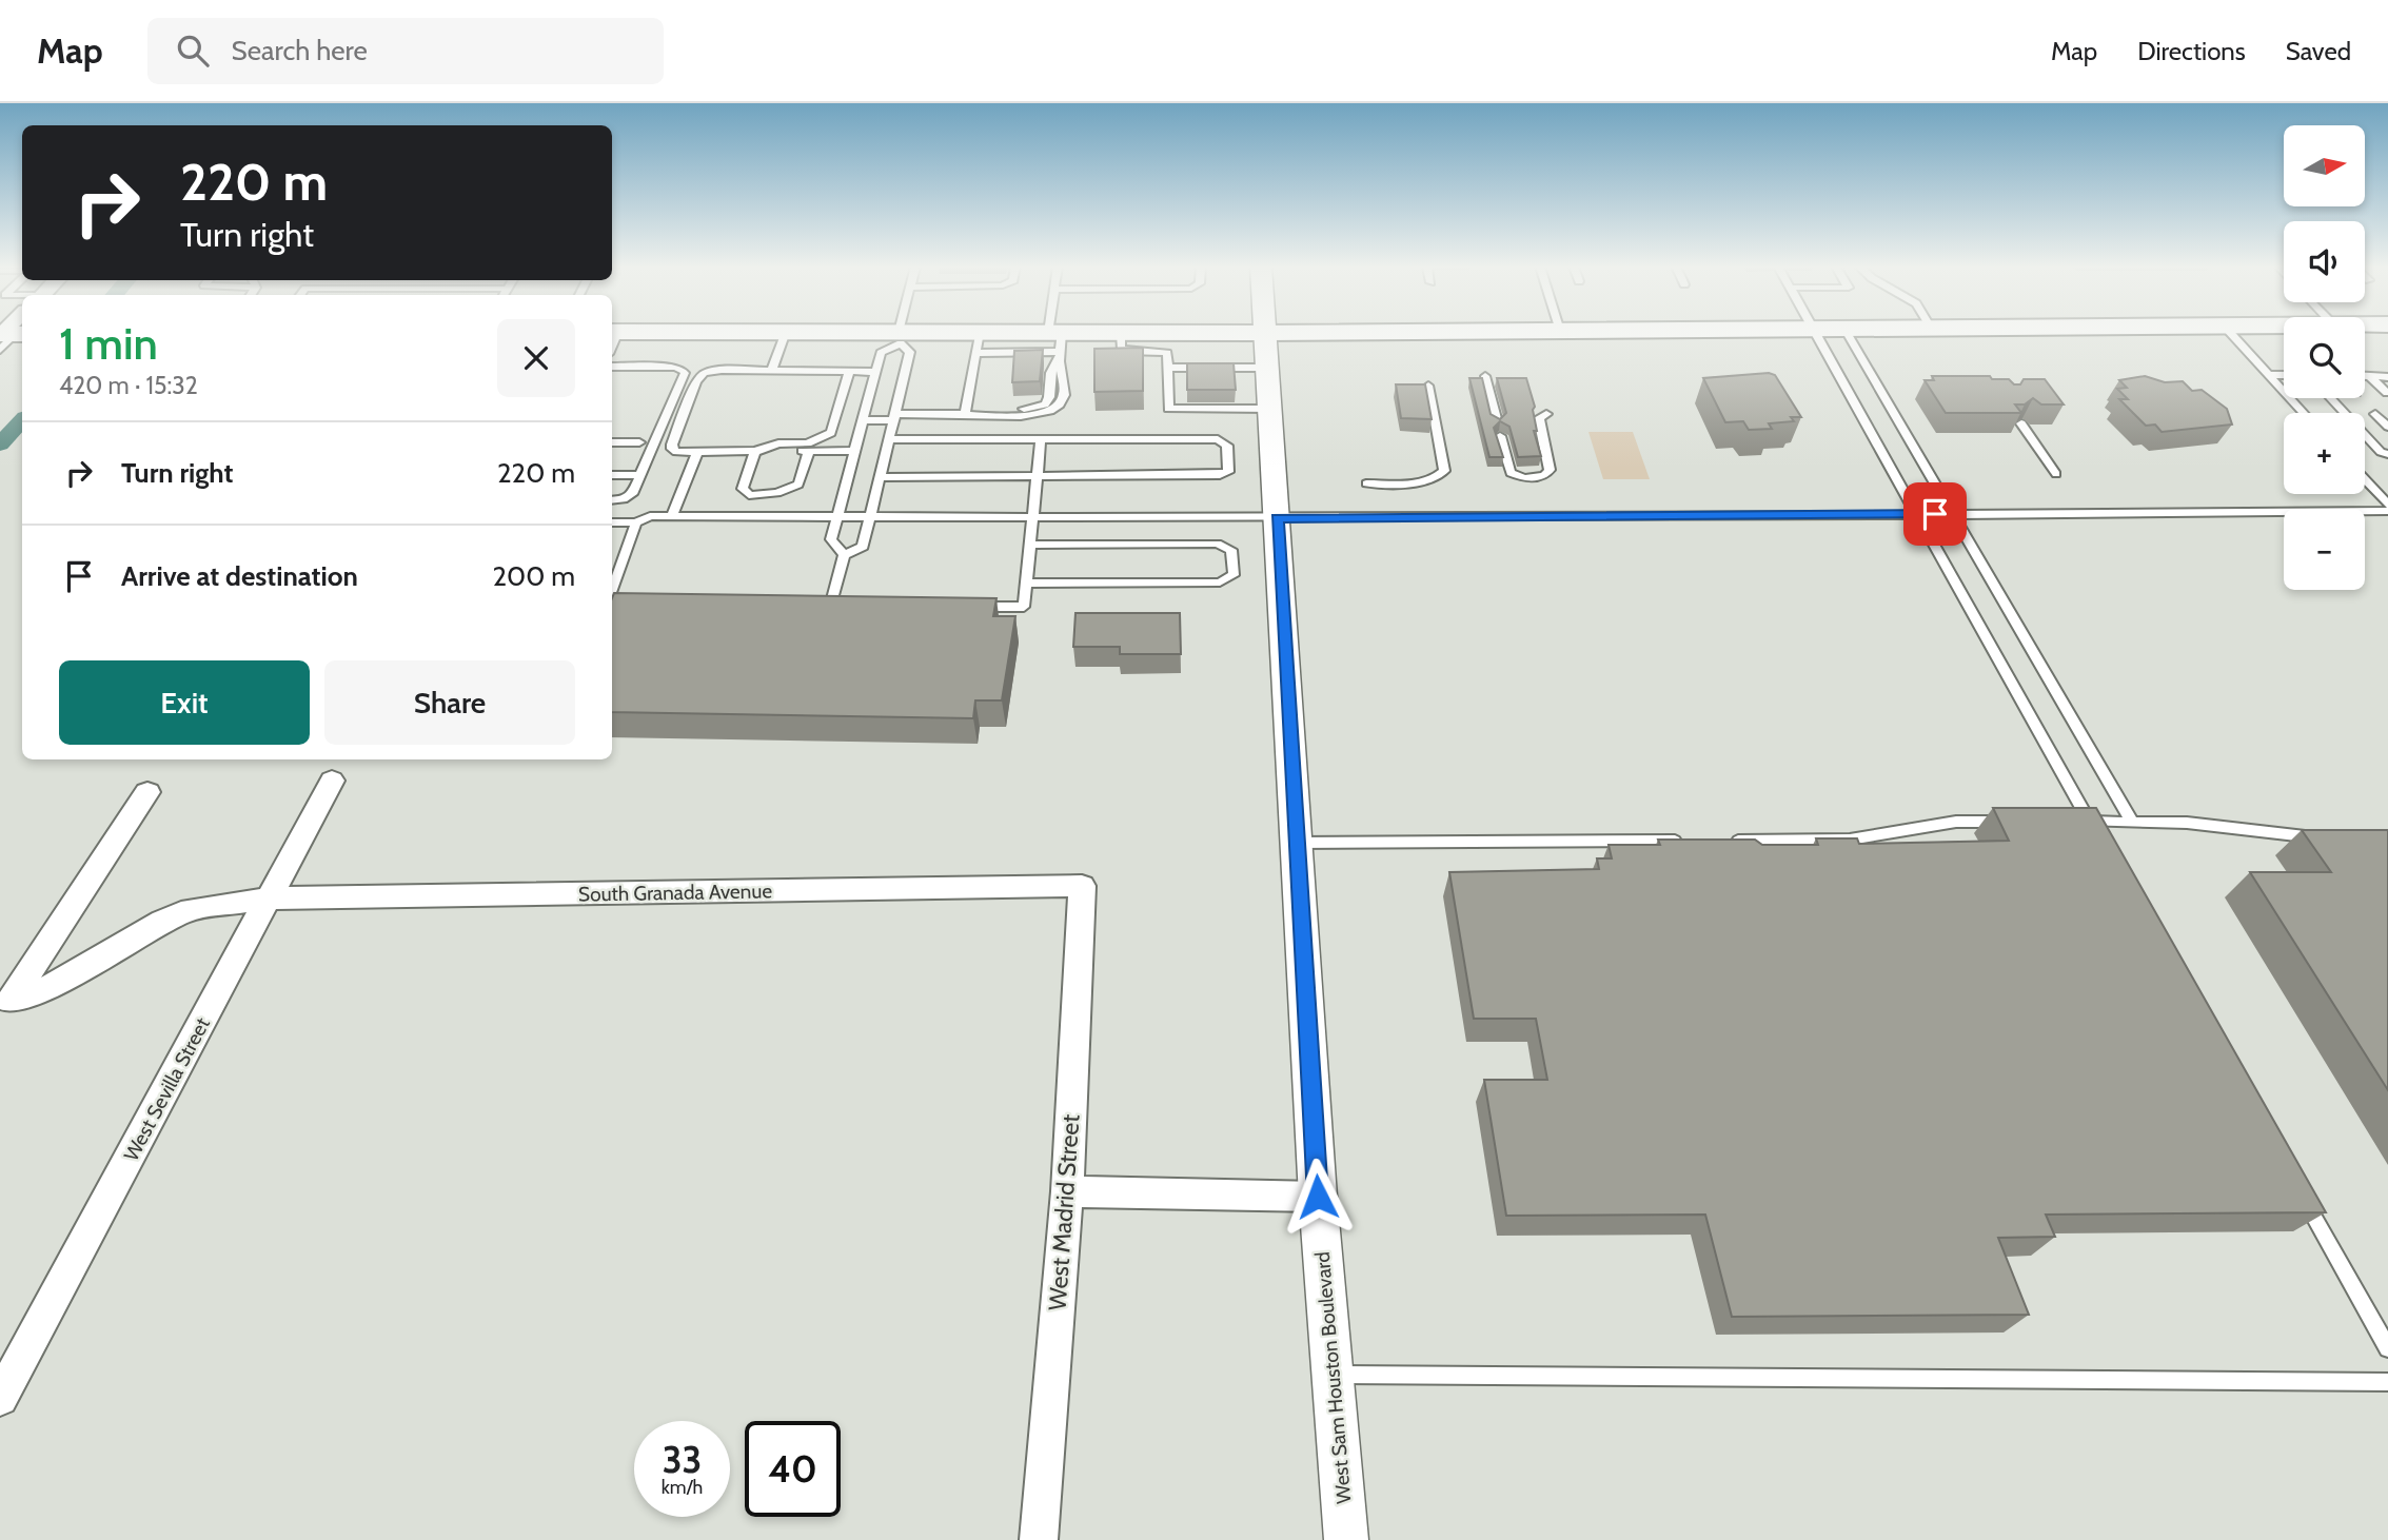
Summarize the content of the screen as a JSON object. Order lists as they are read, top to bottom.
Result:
{
  "streets": {
    "street": [
      "South Granada Avenue",
      "West Sevilla Street",
      "West Madrid Street",
      "West Sam Houston Boulevard"
    ]
  },
  "crossings": [
    ["South Granada Avenue", "West Sevilla Street"],
    ["South Granada Avenue", "West Madrid Street"]
  ],
  "north": "right",
  "page": {
    "header": "Map",
    "search": "Search here",
    "nav": ["Map", "Directions", "Saved"],
    "map_buttons": ["+", "−"],
    "turn": ["220 m", "Turn right"],
    "heading": ["1 min", "420 m · 15:32"],
    "list": [
      {
        "name": "Turn right",
        "value": "220 m"
      },
      {
        "name": "Arrive at destination",
        "value": "200 m"
      }
    ],
    "buttons": ["Exit", "Share"],
    "speed": "33 km/h",
    "limit": "40"
  }
}
